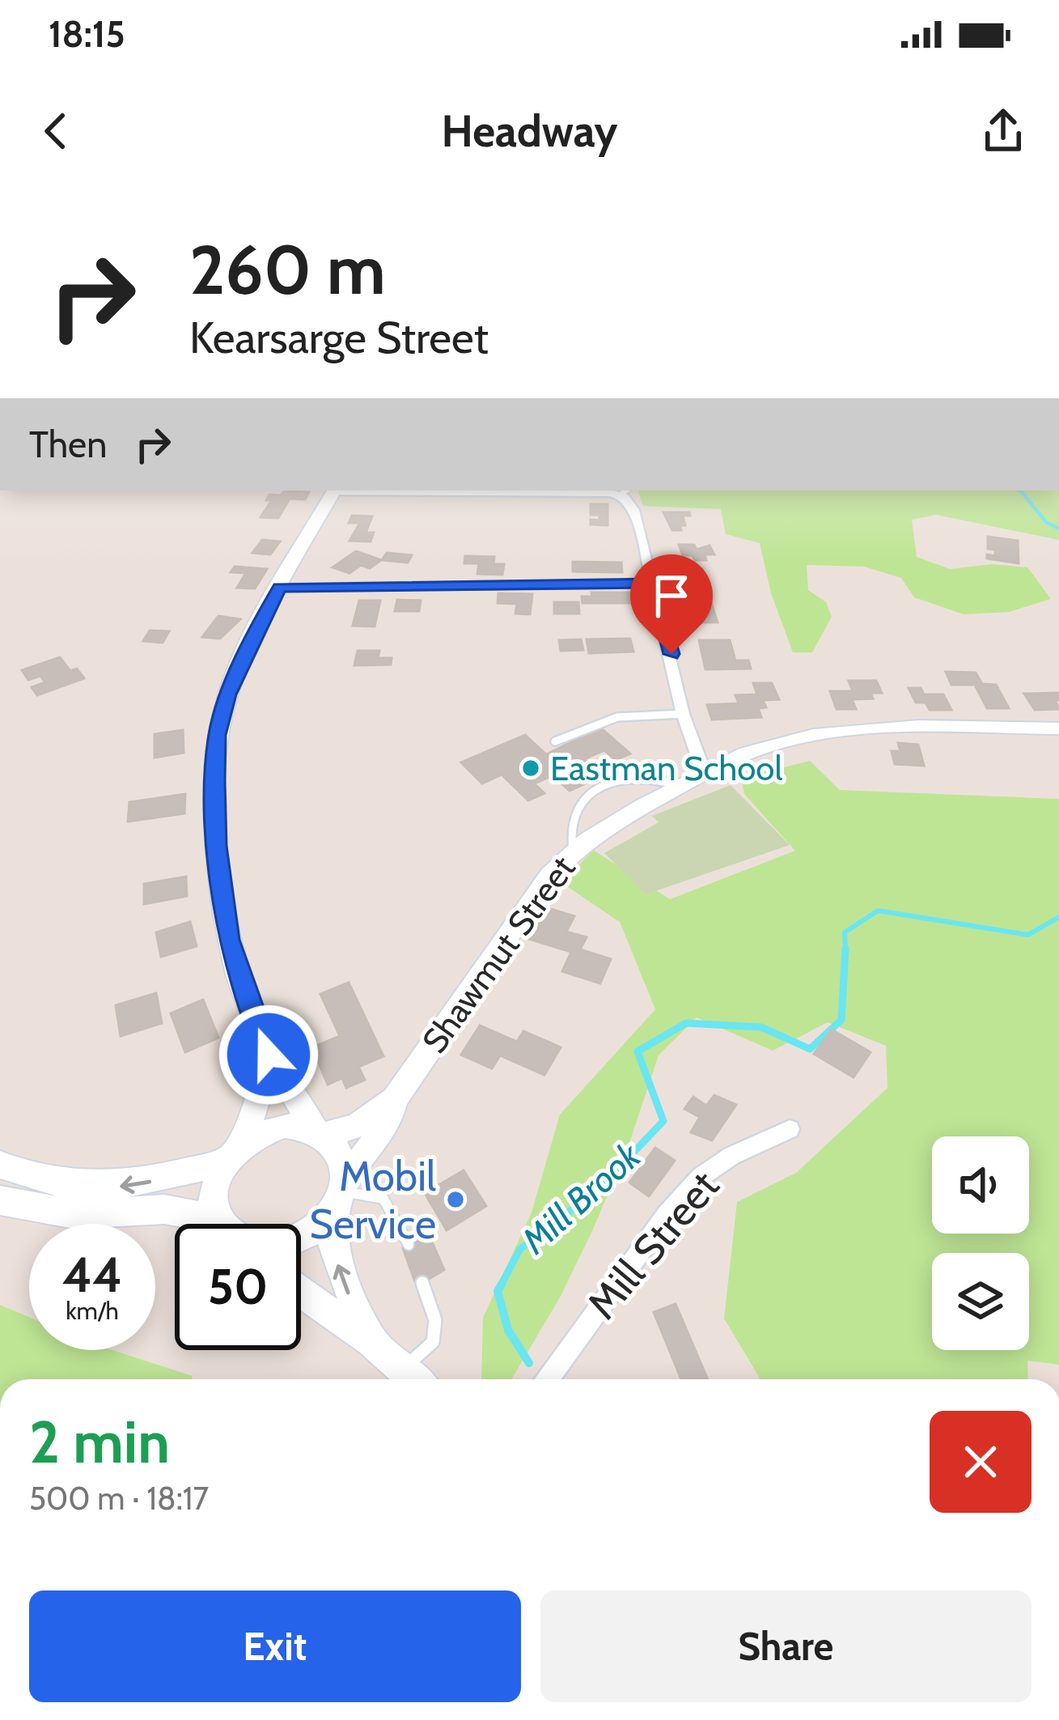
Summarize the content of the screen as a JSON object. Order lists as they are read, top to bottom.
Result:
{
  "streets": {
    "main road": ["Shawmut Street"],
    "street": ["Mill Street"]
  },
  "water": ["Mill Brook"],
  "places": ["Eastman School", "Mobil Service"],
  "page": {
    "status": "18:15",
    "header": "Headway",
    "turn": ["260 m", "Kearsarge Street"],
    "then": "Then",
    "speed": "44 km/h",
    "limit": "50",
    "heading": ["2 min", "500 m · 18:17"],
    "buttons": ["Exit", "Share"]
  }
}
